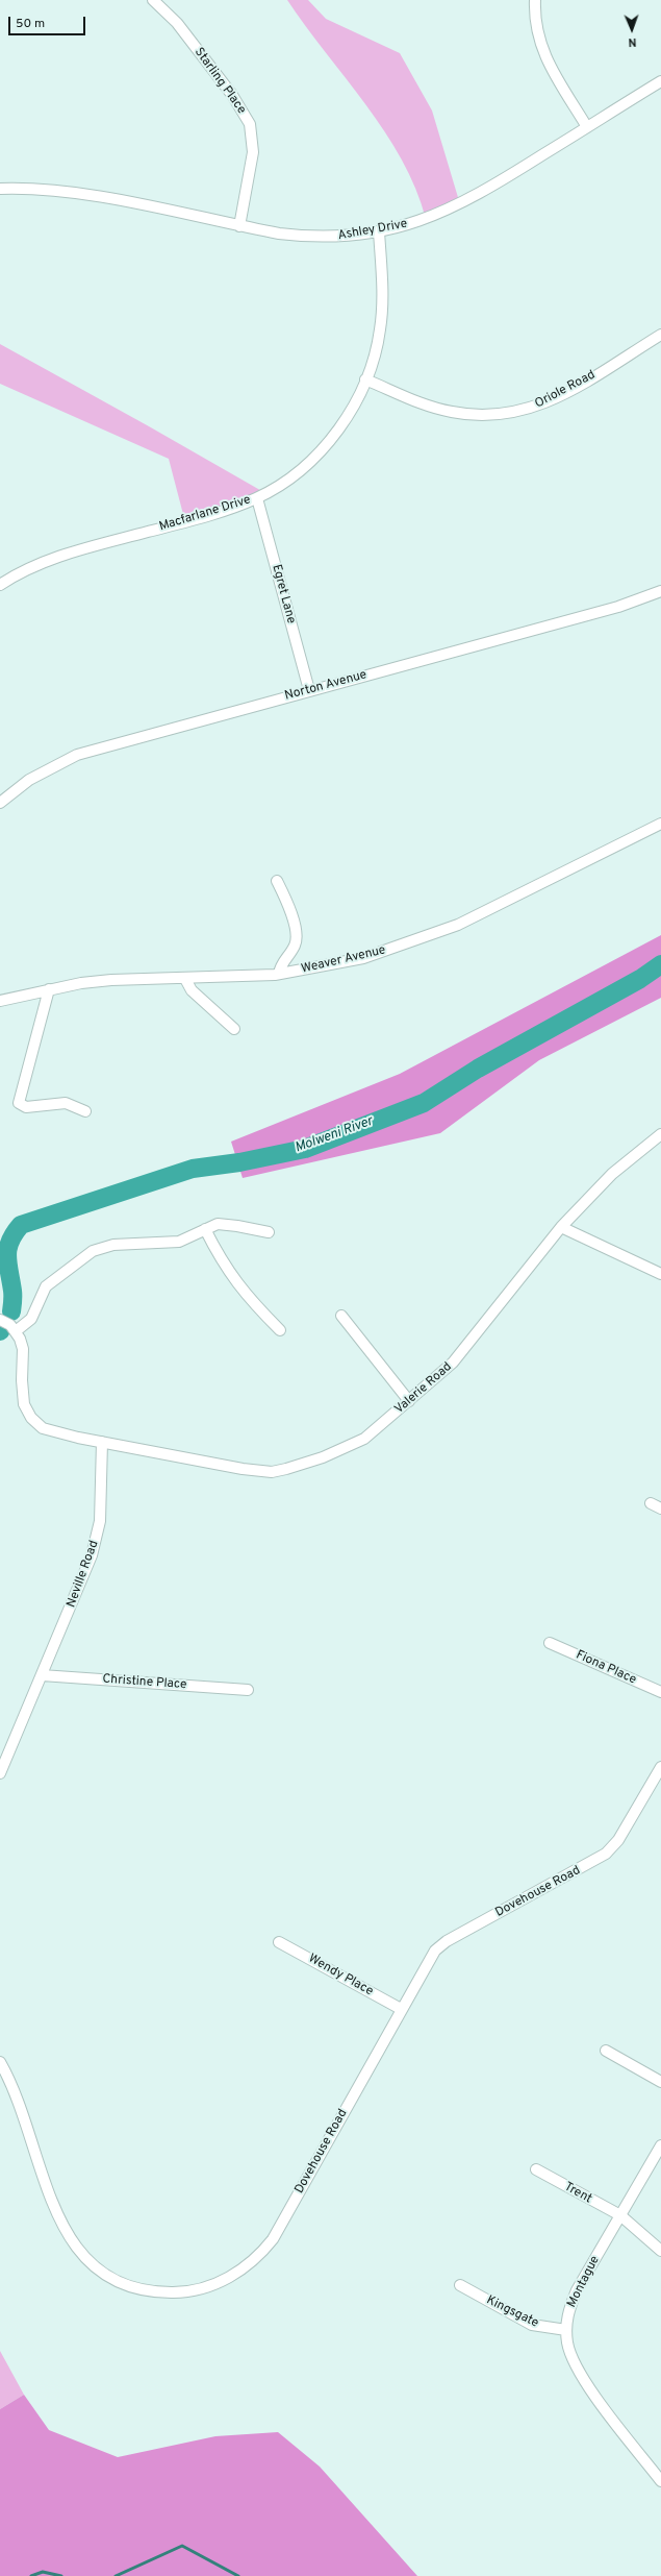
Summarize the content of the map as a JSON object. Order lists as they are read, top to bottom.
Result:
{
  "streets": {
    "street": [
      "Starling Place",
      "Ashley Drive",
      "Oriole Road",
      "Macfarlane Drive",
      "Egret Lane",
      "Norton Avenue",
      "Weaver Avenue",
      "Valerie Road",
      "Neville Road",
      "Fiona Place",
      "Christine Place",
      "Dovehouse Road",
      "Wendy Place",
      "Trent",
      "Montague",
      "Kingsgate"
    ]
  },
  "crossings": [
    ["Starling Place", "Ashley Drive"],
    ["Ashley Drive", "Macfarlane Drive"],
    ["Oriole Road", "Macfarlane Drive"],
    ["Macfarlane Drive", "Egret Lane"],
    ["Egret Lane", "Norton Avenue"],
    ["Valerie Road", "Neville Road"],
    ["Neville Road", "Christine Place"],
    ["Dovehouse Road", "Wendy Place"],
    ["Trent", "Montague"],
    ["Montague", "Kingsgate"]
  ],
  "water": ["Molweni River"],
  "scale_bar": "50 m",
  "north": "bottom"
}
